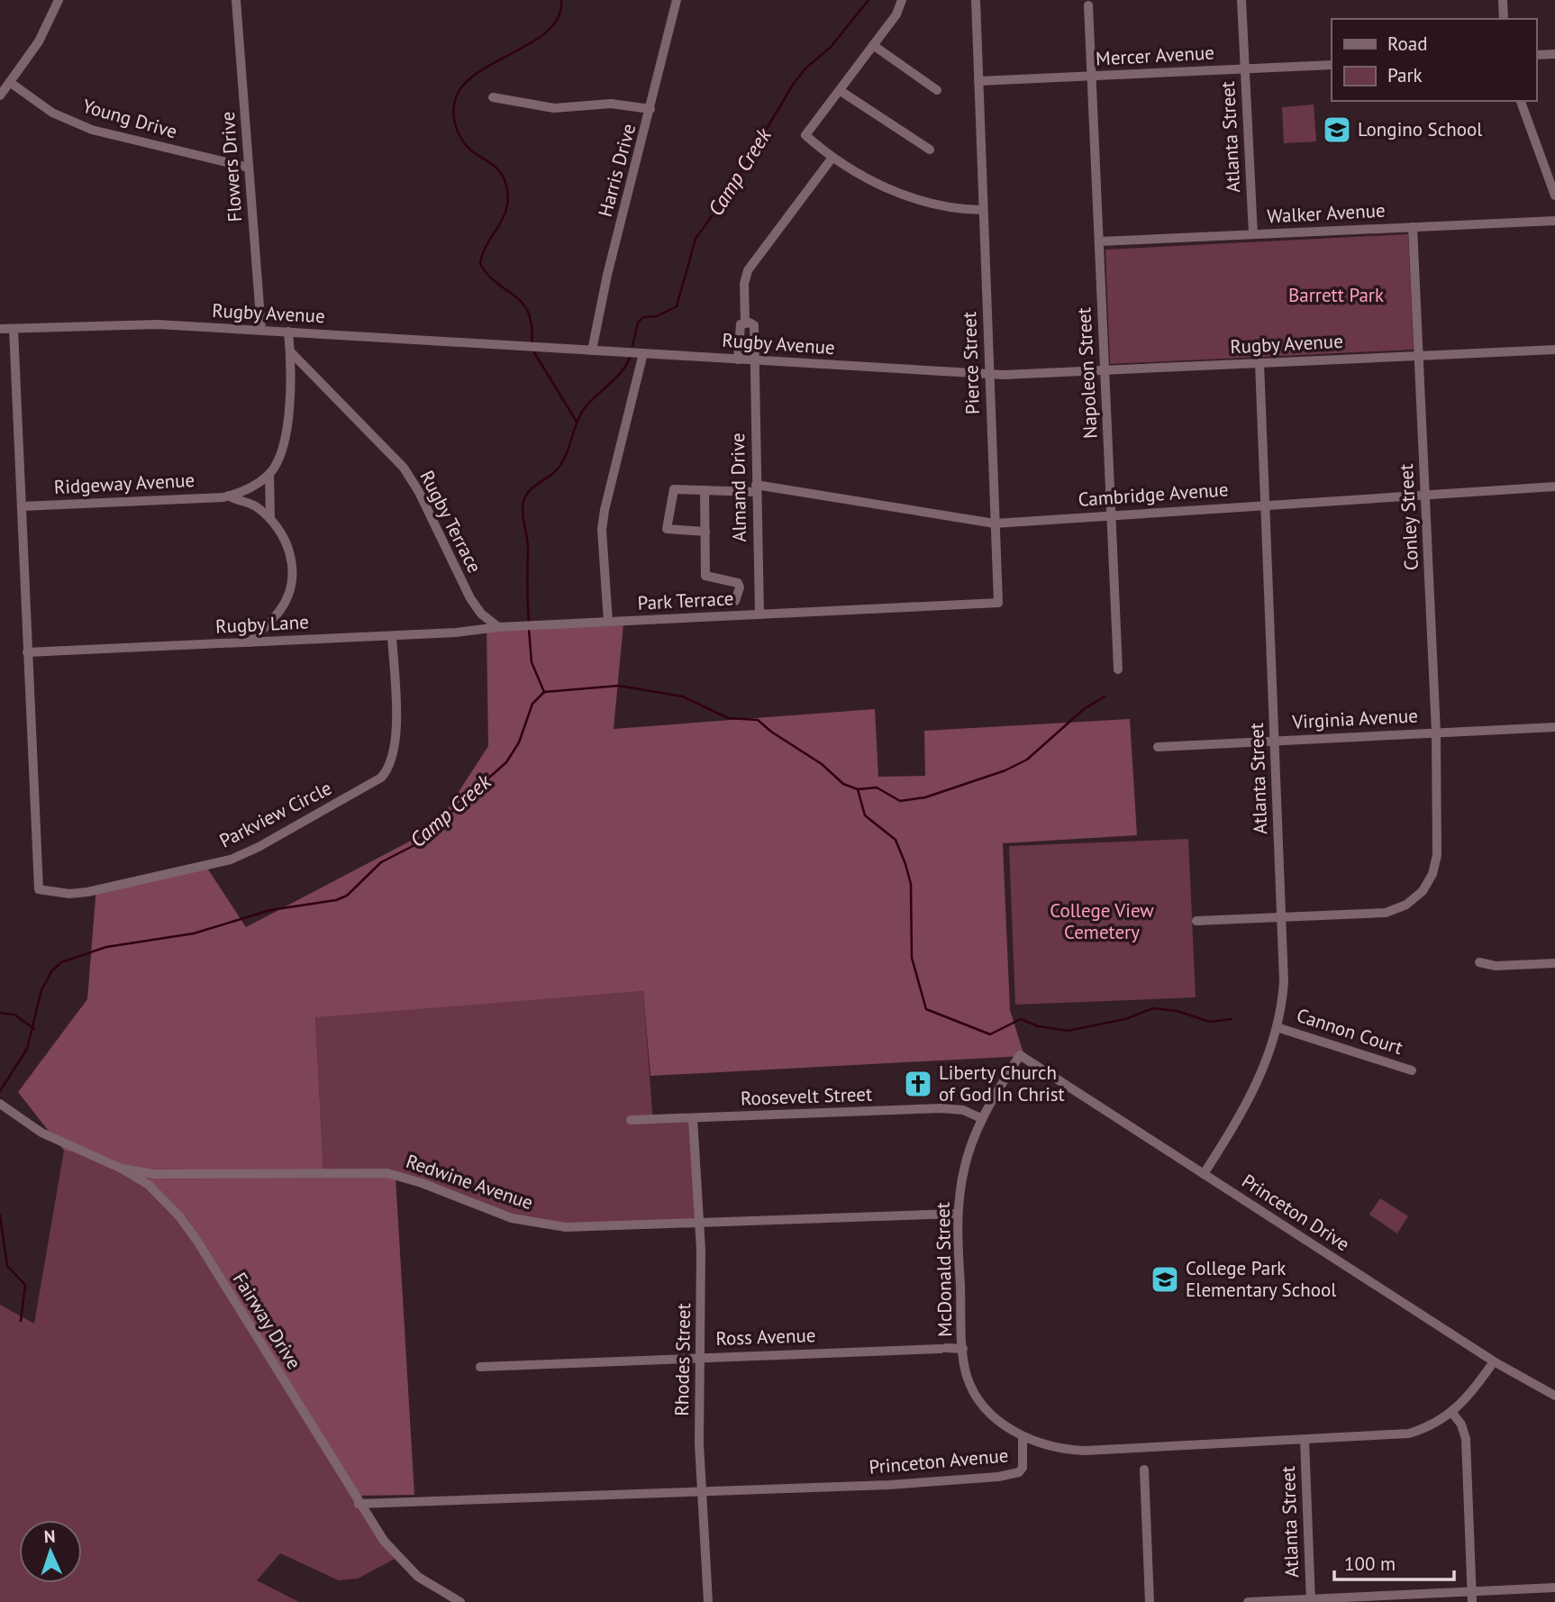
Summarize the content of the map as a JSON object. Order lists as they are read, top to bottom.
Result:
{
  "streets": {
    "street": [
      "Mercer Avenue",
      "Young Drive",
      "Atlanta Street",
      "Flowers Drive",
      "Harris Drive",
      "Walker Avenue",
      "Rugby Avenue",
      "Pierce Street",
      "Napoleon Street",
      "Ridgeway Avenue",
      "Almand Drive",
      "Cambridge Avenue",
      "Conley Street",
      "Rugby Terrace",
      "Park Terrace",
      "Rugby Lane",
      "Virginia Avenue",
      "Parkview Circle",
      "Cannon Court",
      "Roosevelt Street",
      "Redwine Avenue",
      "Princeton Drive",
      "McDonald Street",
      "Fairway Drive",
      "Ross Avenue",
      "Rhodes Street",
      "Princeton Avenue"
    ]
  },
  "crossings": [
    ["Mercer Avenue", "Atlanta Street"],
    ["Mercer Avenue", "Pierce Street"],
    ["Mercer Avenue", "Napoleon Street"],
    ["Young Drive", "Flowers Drive"],
    ["Atlanta Street", "Walker Avenue"],
    ["Atlanta Street", "Rugby Avenue"],
    ["Atlanta Street", "Cambridge Avenue"],
    ["Atlanta Street", "Conley Street"],
    ["Atlanta Street", "Virginia Avenue"],
    ["Atlanta Street", "Cannon Court"],
    ["Atlanta Street", "Princeton Drive"],
    ["Atlanta Street", "Princeton Avenue"],
    ["Flowers Drive", "Rugby Avenue"],
    ["Harris Drive", "Rugby Avenue"],
    ["Walker Avenue", "Napoleon Street"],
    ["Walker Avenue", "Conley Street"],
    ["Rugby Avenue", "Pierce Street"],
    ["Rugby Avenue", "Napoleon Street"],
    ["Rugby Avenue", "Almand Drive"],
    ["Rugby Avenue", "Conley Street"],
    ["Pierce Street", "Cambridge Avenue"],
    ["Pierce Street", "Park Terrace"],
    ["Napoleon Street", "Cambridge Avenue"],
    ["Almand Drive", "Cambridge Avenue"],
    ["Almand Drive", "Park Terrace"],
    ["Cambridge Avenue", "Conley Street"],
    ["Conley Street", "Virginia Avenue"],
    ["Rugby Terrace", "Park Terrace"],
    ["Rugby Terrace", "Rugby Lane"],
    ["Park Terrace", "Rugby Lane"],
    ["Rugby Lane", "Parkview Circle"],
    ["Roosevelt Street", "McDonald Street"],
    ["Roosevelt Street", "Rhodes Street"],
    ["Redwine Avenue", "McDonald Street"],
    ["Redwine Avenue", "Fairway Drive"],
    ["Redwine Avenue", "Rhodes Street"],
    ["Princeton Drive", "McDonald Street"],
    ["Princeton Drive", "Princeton Avenue"],
    ["McDonald Street", "Ross Avenue"],
    ["McDonald Street", "Princeton Avenue"],
    ["Fairway Drive", "Princeton Avenue"],
    ["Ross Avenue", "Rhodes Street"],
    ["Rhodes Street", "Princeton Avenue"]
  ],
  "water": ["Camp Creek"],
  "parks": ["Barrett Park", "College View Cemetery"],
  "places": {
    "school or university": ["Longino School", "College Park Elementary School"],
    "church": ["Liberty Church of God In Christ"]
  },
  "legend": ["Road", "Park"],
  "scale_bar": "100 m",
  "north": "top"
}
